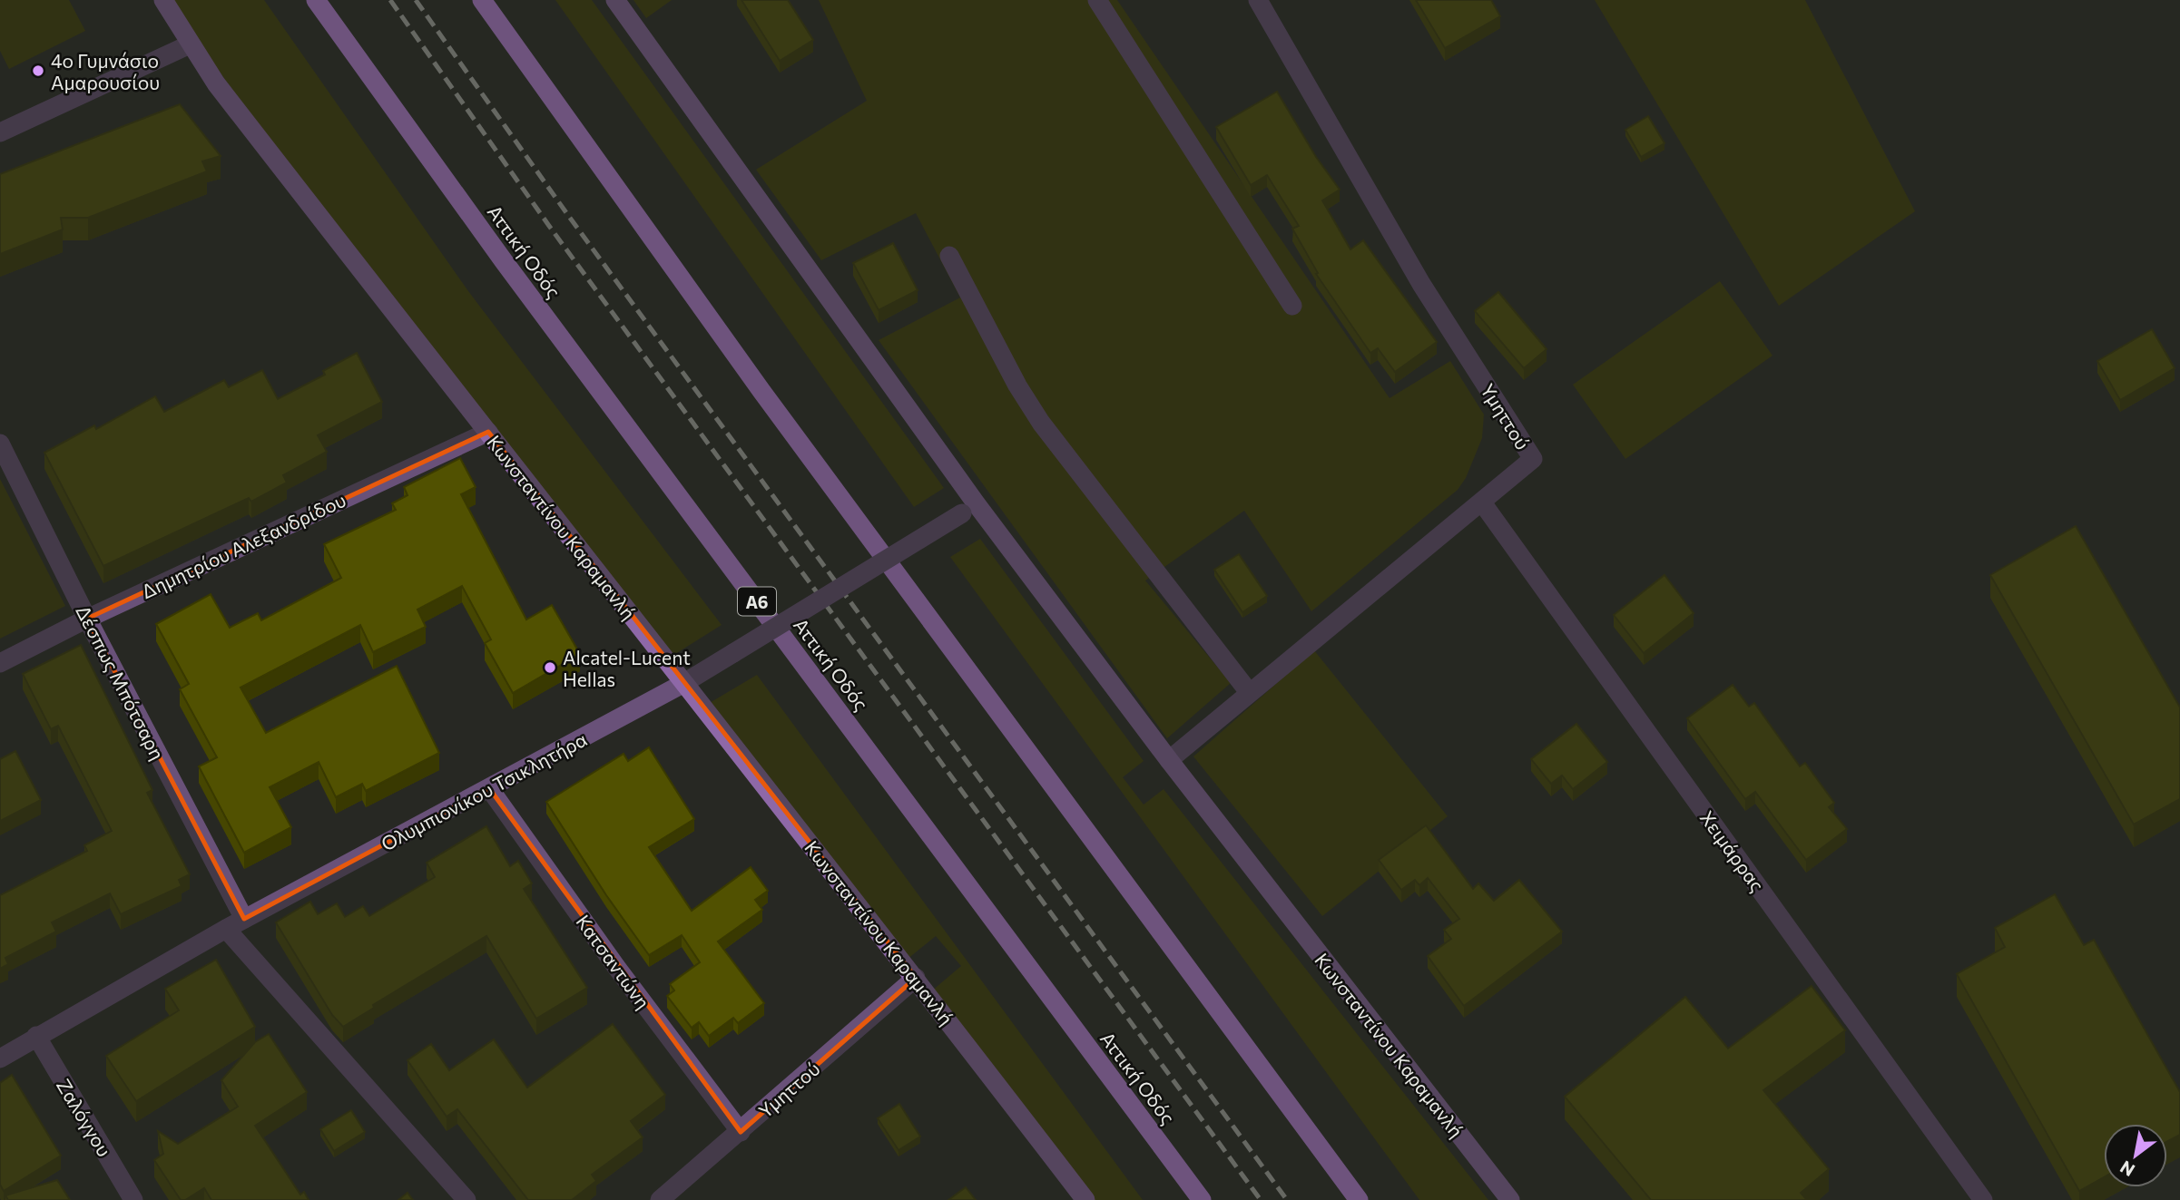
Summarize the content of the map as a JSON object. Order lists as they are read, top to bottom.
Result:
{
  "streets": {
    "highway": ["Αττική Οδός", "Α6"],
    "street": [
      "Υμηττού",
      "Κωνσταντίνου Καραμανλή",
      "Δημητρίου Αλεξανδρίδου",
      "Δέσπως Μπότσαρη",
      "Ολυμπιονίκου Τσικλητήρα",
      "Χειμάρρας",
      "Κατσαντώνη",
      "Ζαλόγγου"
    ]
  },
  "crossings": [
    ["Υμηττού", "Κωνσταντίνου Καραμανλή"],
    ["Υμηττού", "Χειμάρρας"],
    ["Υμηττού", "Κατσαντώνη"],
    ["Κωνσταντίνου Καραμανλή", "Δημητρίου Αλεξανδρίδου"],
    ["Κωνσταντίνου Καραμανλή", "Ολυμπιονίκου Τσικλητήρα"],
    ["Δημητρίου Αλεξανδρίδου", "Δέσπως Μπότσαρη"],
    ["Δέσπως Μπότσαρη", "Ολυμπιονίκου Τσικλητήρα"],
    ["Ολυμπιονίκου Τσικλητήρα", "Κατσαντώνη"],
    ["Ολυμπιονίκου Τσικλητήρα", "Ζαλόγγου"]
  ],
  "places": ["4ο Γυμνάσιο Αμαρουσίου", "Alcatel-Lucent Hellas"],
  "north": "bottom left"
}
